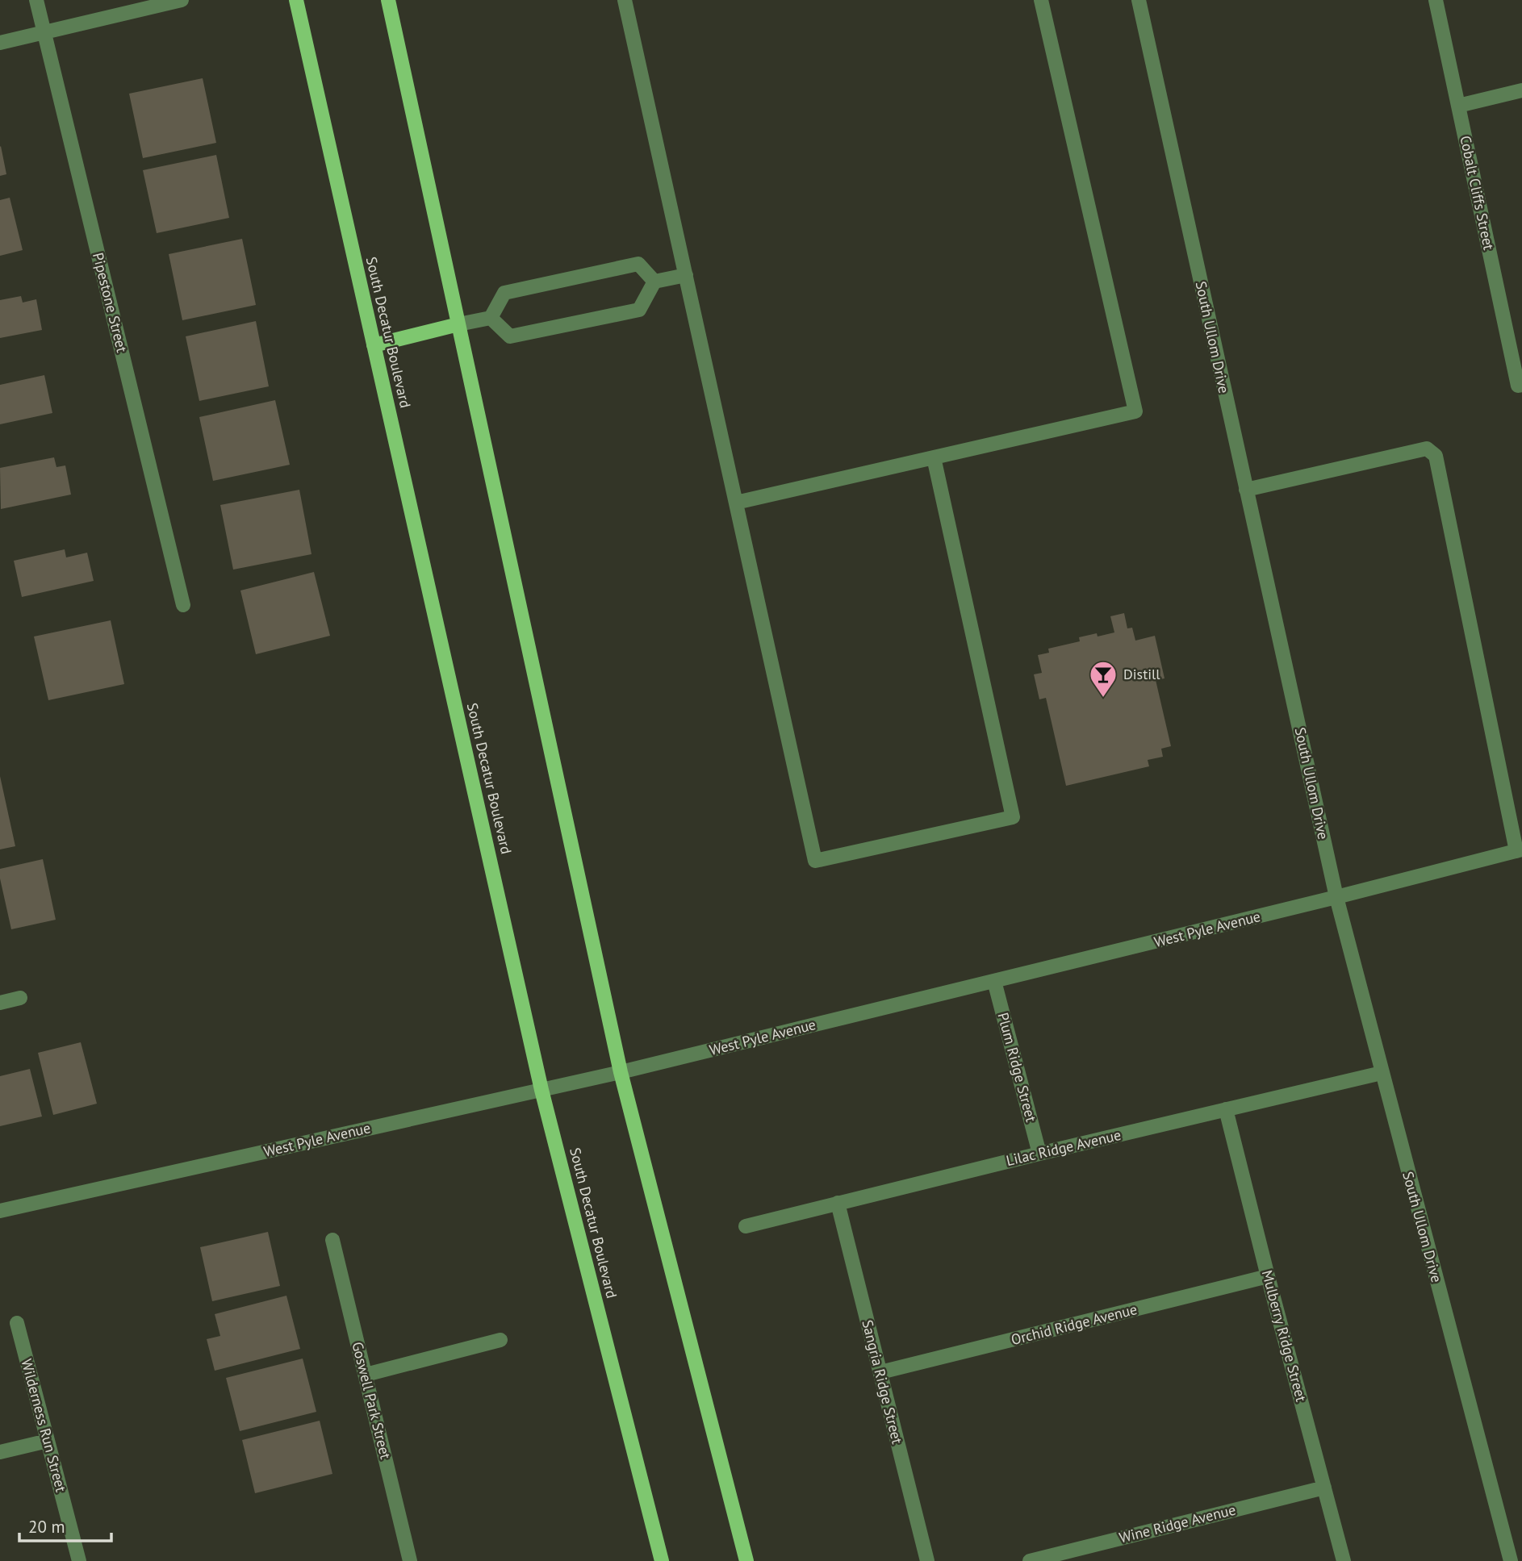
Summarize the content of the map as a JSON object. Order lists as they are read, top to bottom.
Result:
{
  "streets": {
    "main road": ["South Decatur Boulevard"],
    "street": [
      "Cobalt Cliffs Street",
      "Pipestone Street",
      "South Ullom Drive",
      "West Pyle Avenue",
      "Plum Ridge Street",
      "Lilac Ridge Avenue",
      "Orchid Ridge Avenue",
      "Mulberry Ridge Street",
      "Sangria Ridge Street",
      "Goswell Park Street",
      "Wilderness Run Street",
      "Wine Ridge Avenue"
    ]
  },
  "crossings": [
    ["South Decatur Boulevard", "West Pyle Avenue"],
    ["South Ullom Drive", "West Pyle Avenue"],
    ["South Ullom Drive", "Lilac Ridge Avenue"],
    ["West Pyle Avenue", "Plum Ridge Street"],
    ["Plum Ridge Street", "Lilac Ridge Avenue"],
    ["Lilac Ridge Avenue", "Mulberry Ridge Street"],
    ["Lilac Ridge Avenue", "Sangria Ridge Street"],
    ["Orchid Ridge Avenue", "Mulberry Ridge Street"],
    ["Orchid Ridge Avenue", "Sangria Ridge Street"],
    ["Mulberry Ridge Street", "Wine Ridge Avenue"]
  ],
  "places": {
    "bar": ["Distill"]
  },
  "scale_bar": "20 m"
}
